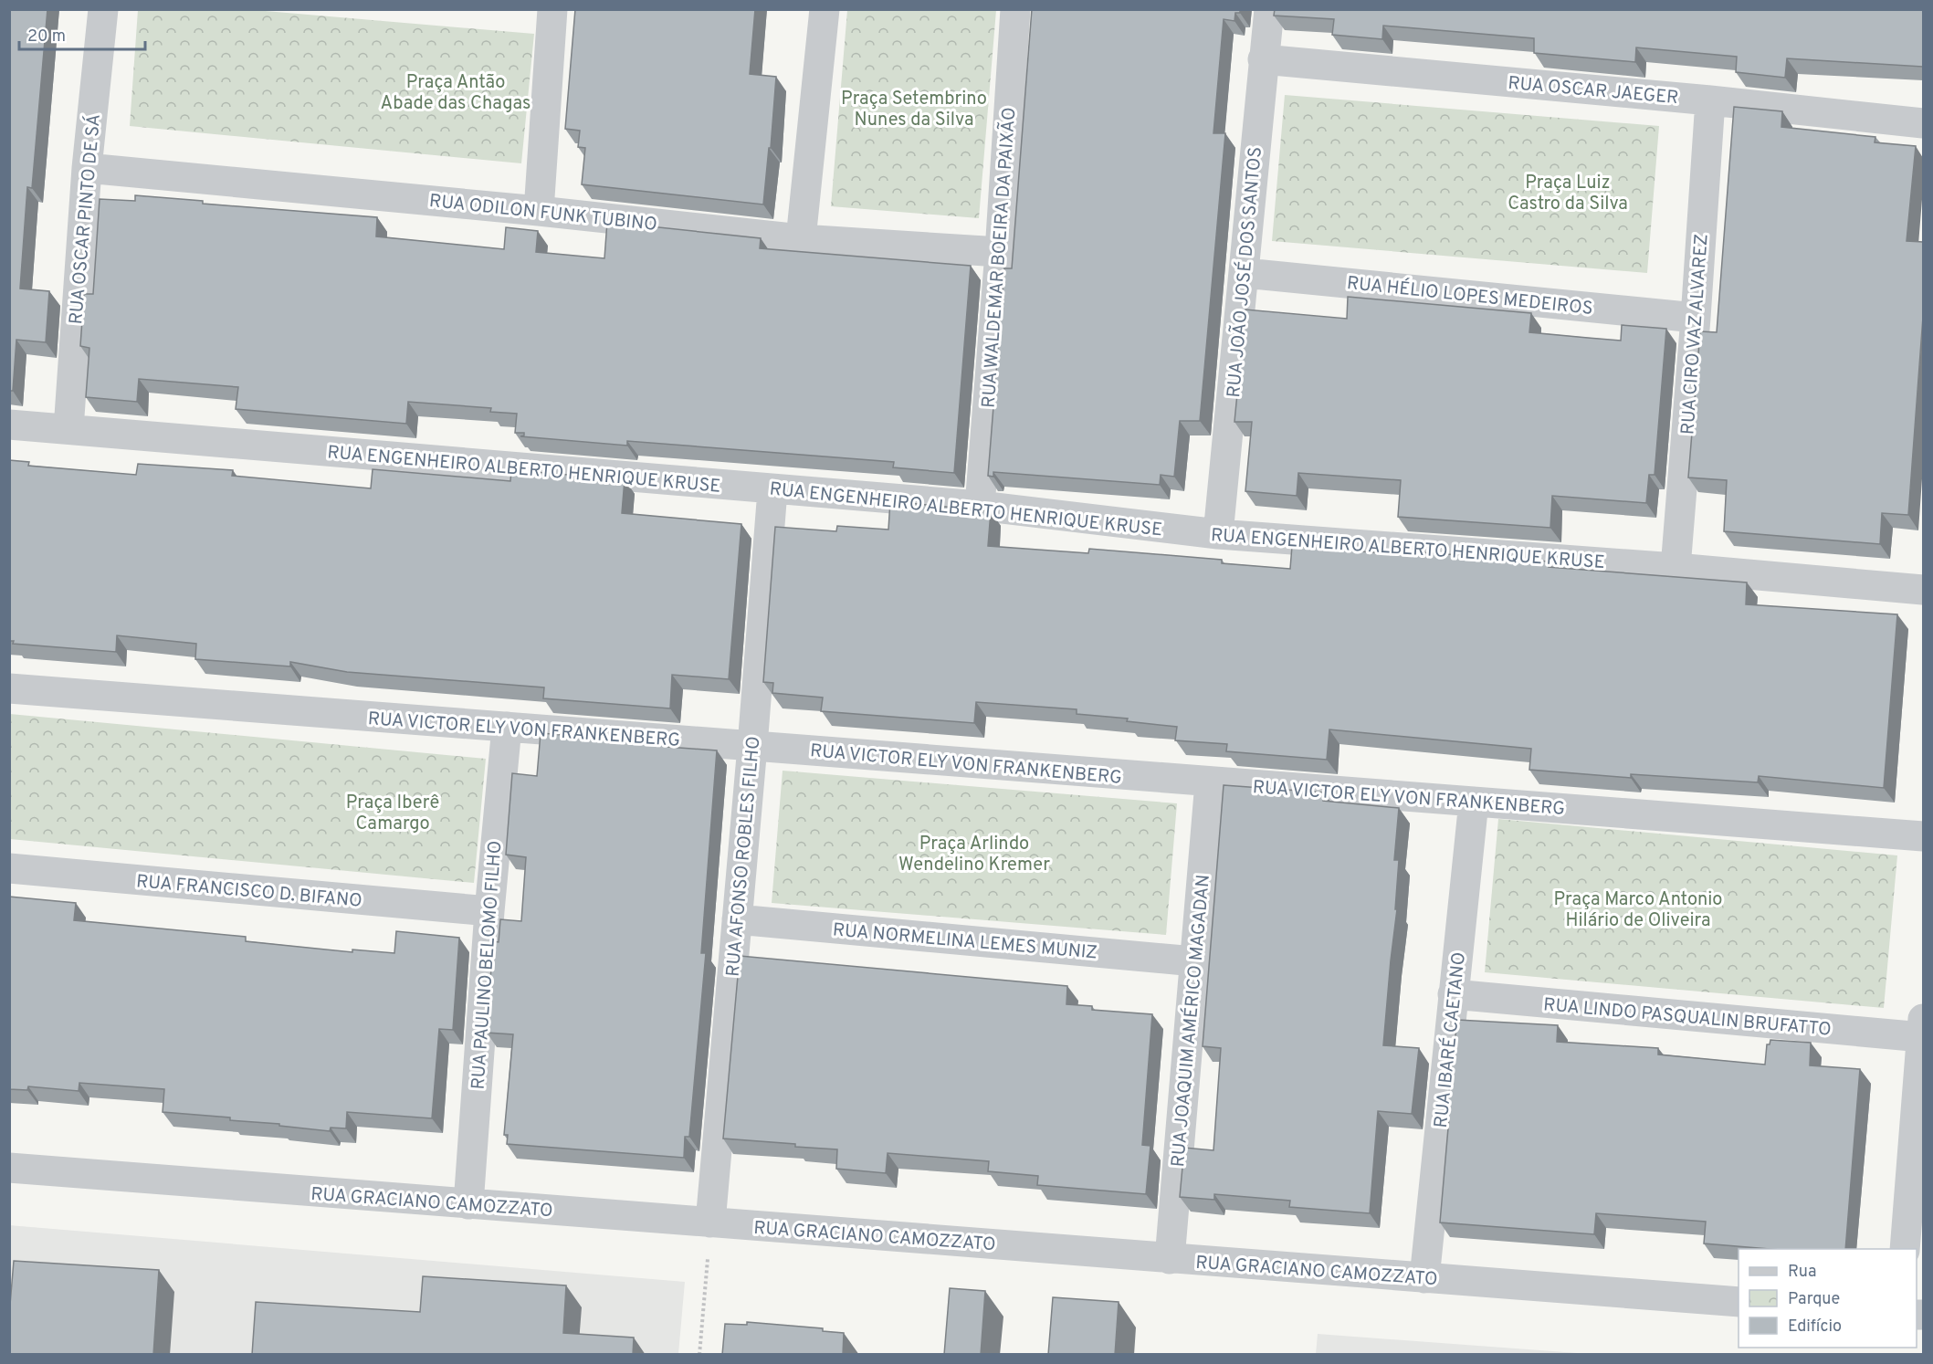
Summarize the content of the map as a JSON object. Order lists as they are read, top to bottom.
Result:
{
  "streets": {
    "street": [
      "RUA OSCAR JAEGER",
      "RUA ODILON FUNK TUBINO",
      "RUA OSCAR PINTO DE SÁ",
      "RUA WALDEMAR BOEIRA DA PAIXÃO",
      "RUA JOÃO JOSÉ DOS SANTOS",
      "RUA HÉLIO LOPES MEDEIROS",
      "RUA CIRO VAZ ALVAREZ",
      "RUA ENGENHEIRO ALBERTO HENRIQUE KRUSE",
      "RUA VICTOR ELY VON FRANKENBERG",
      "RUA AFONSO ROBLES FILHO",
      "RUA FRANCISCO D. BIFANO",
      "RUA NORMELINA LEMES MUNIZ",
      "RUA PAULINO BELOMO FILHO",
      "RUA LINDO PASQUALIN BRUFATTO",
      "RUA JOAQUIM AMÉRICO MAGADAN",
      "RUA IBARÉ CAETANO",
      "RUA GRACIANO CAMOZZATO"
    ]
  },
  "crossings": [
    ["RUA OSCAR JAEGER", "RUA JOÃO JOSÉ DOS SANTOS"],
    ["RUA OSCAR JAEGER", "RUA CIRO VAZ ALVAREZ"],
    ["RUA ODILON FUNK TUBINO", "RUA OSCAR PINTO DE SÁ"],
    ["RUA ODILON FUNK TUBINO", "RUA WALDEMAR BOEIRA DA PAIXÃO"],
    ["RUA OSCAR PINTO DE SÁ", "RUA ENGENHEIRO ALBERTO HENRIQUE KRUSE"],
    ["RUA WALDEMAR BOEIRA DA PAIXÃO", "RUA ENGENHEIRO ALBERTO HENRIQUE KRUSE"],
    ["RUA JOÃO JOSÉ DOS SANTOS", "RUA HÉLIO LOPES MEDEIROS"],
    ["RUA JOÃO JOSÉ DOS SANTOS", "RUA ENGENHEIRO ALBERTO HENRIQUE KRUSE"],
    ["RUA HÉLIO LOPES MEDEIROS", "RUA CIRO VAZ ALVAREZ"],
    ["RUA CIRO VAZ ALVAREZ", "RUA ENGENHEIRO ALBERTO HENRIQUE KRUSE"],
    ["RUA ENGENHEIRO ALBERTO HENRIQUE KRUSE", "RUA AFONSO ROBLES FILHO"],
    ["RUA VICTOR ELY VON FRANKENBERG", "RUA AFONSO ROBLES FILHO"],
    ["RUA VICTOR ELY VON FRANKENBERG", "RUA PAULINO BELOMO FILHO"],
    ["RUA VICTOR ELY VON FRANKENBERG", "RUA JOAQUIM AMÉRICO MAGADAN"],
    ["RUA VICTOR ELY VON FRANKENBERG", "RUA IBARÉ CAETANO"],
    ["RUA AFONSO ROBLES FILHO", "RUA NORMELINA LEMES MUNIZ"],
    ["RUA AFONSO ROBLES FILHO", "RUA GRACIANO CAMOZZATO"],
    ["RUA FRANCISCO D. BIFANO", "RUA PAULINO BELOMO FILHO"],
    ["RUA NORMELINA LEMES MUNIZ", "RUA JOAQUIM AMÉRICO MAGADAN"],
    ["RUA PAULINO BELOMO FILHO", "RUA GRACIANO CAMOZZATO"],
    ["RUA LINDO PASQUALIN BRUFATTO", "RUA IBARÉ CAETANO"],
    ["RUA JOAQUIM AMÉRICO MAGADAN", "RUA GRACIANO CAMOZZATO"],
    ["RUA IBARÉ CAETANO", "RUA GRACIANO CAMOZZATO"]
  ],
  "parks": [
    "Praça Antão Abade das Chagas",
    "Praça Setembrino Nunes da Silva",
    "Praça Luiz Castro da Silva",
    "Praça Iberê Camargo",
    "Praça Arlindo Wendelino Kremer",
    "Praça Marco Antonio Hilário de Oliveira"
  ],
  "legend": ["Rua", "Parque", "Edifício"],
  "scale_bar": "20 m"
}
